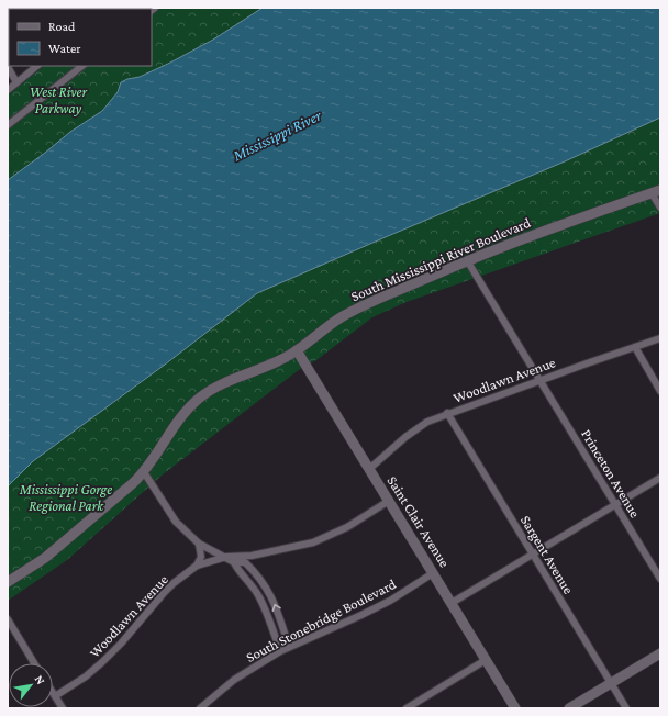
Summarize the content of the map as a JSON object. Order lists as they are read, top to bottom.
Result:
{
  "streets": {
    "street": [
      "South Mississippi River Boulevard",
      "Woodlawn Avenue",
      "Princeton Avenue",
      "Saint Clair Avenue",
      "Sargent Avenue",
      "South Stonebridge Boulevard"
    ]
  },
  "crossings": [
    ["South Mississippi River Boulevard", "Princeton Avenue"],
    ["South Mississippi River Boulevard", "Saint Clair Avenue"],
    ["Woodlawn Avenue", "Princeton Avenue"],
    ["Woodlawn Avenue", "Saint Clair Avenue"],
    ["Woodlawn Avenue", "Sargent Avenue"],
    ["Saint Clair Avenue", "South Stonebridge Boulevard"]
  ],
  "water": ["Mississippi River"],
  "parks": ["West River Parkway", "Mississippi Gorge Regional Park"],
  "legend": ["Road", "Water"],
  "north": "top right"
}
